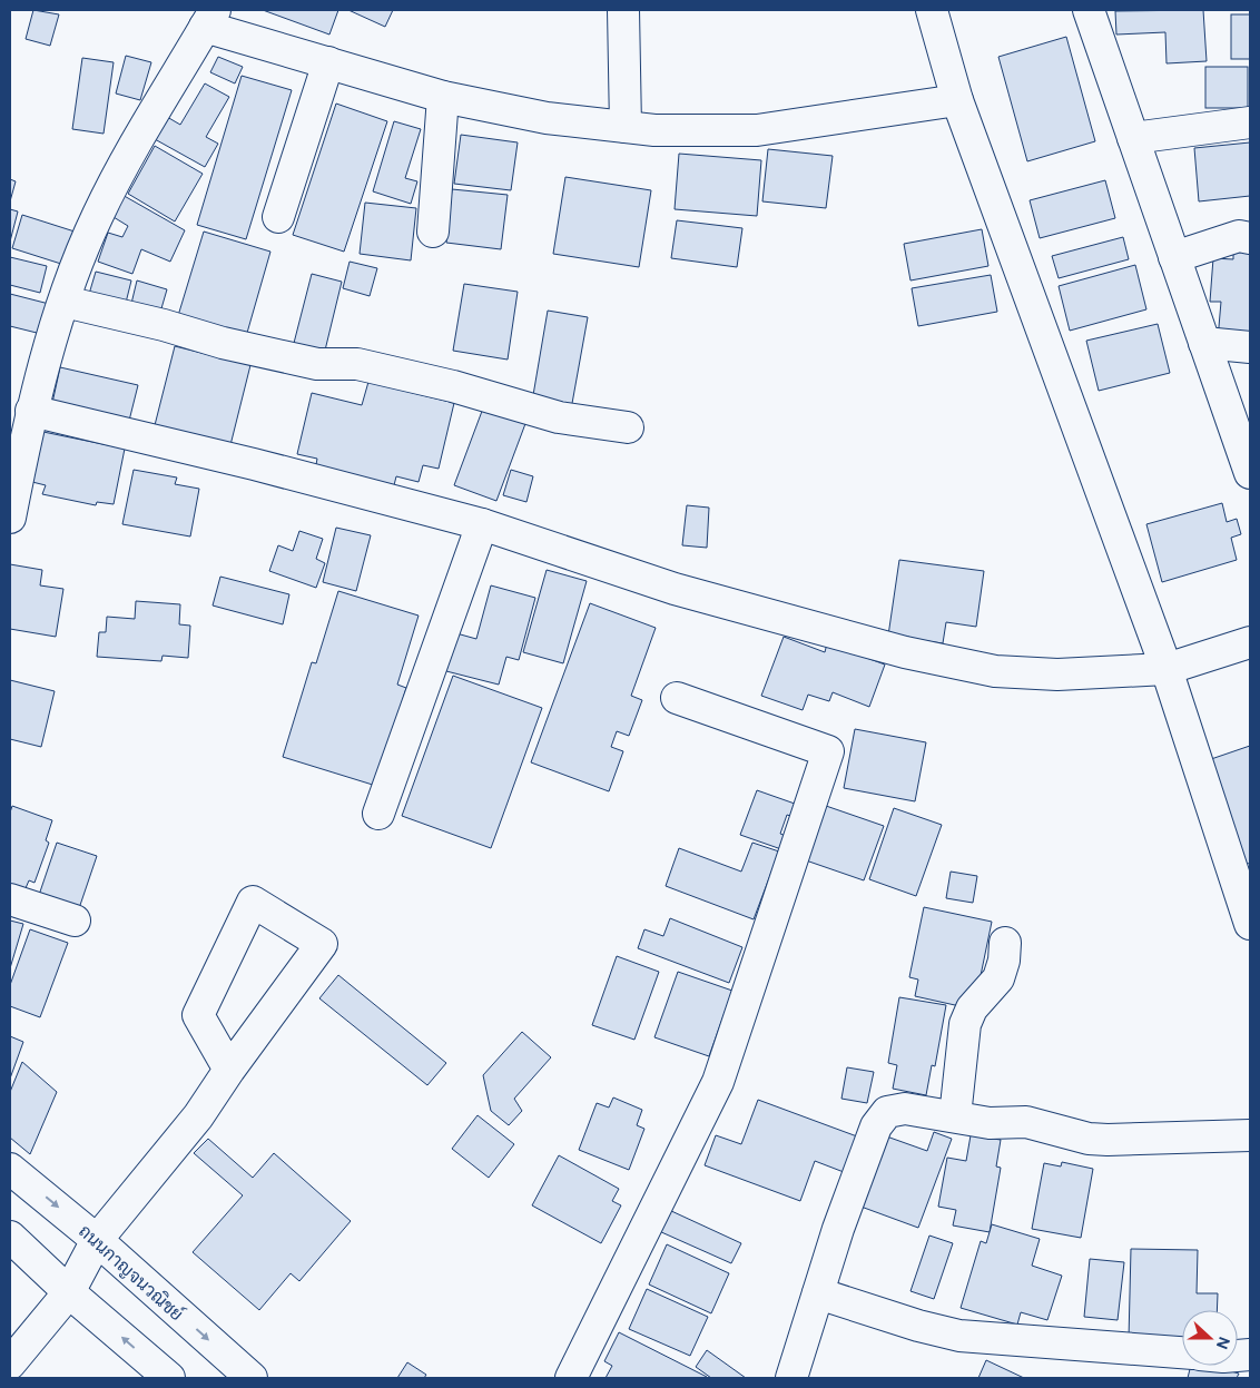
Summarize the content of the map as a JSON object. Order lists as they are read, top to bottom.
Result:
{
  "streets": {
    "street": ["ถนนกาญจนวณิชย์"]
  },
  "north": "right"
}
